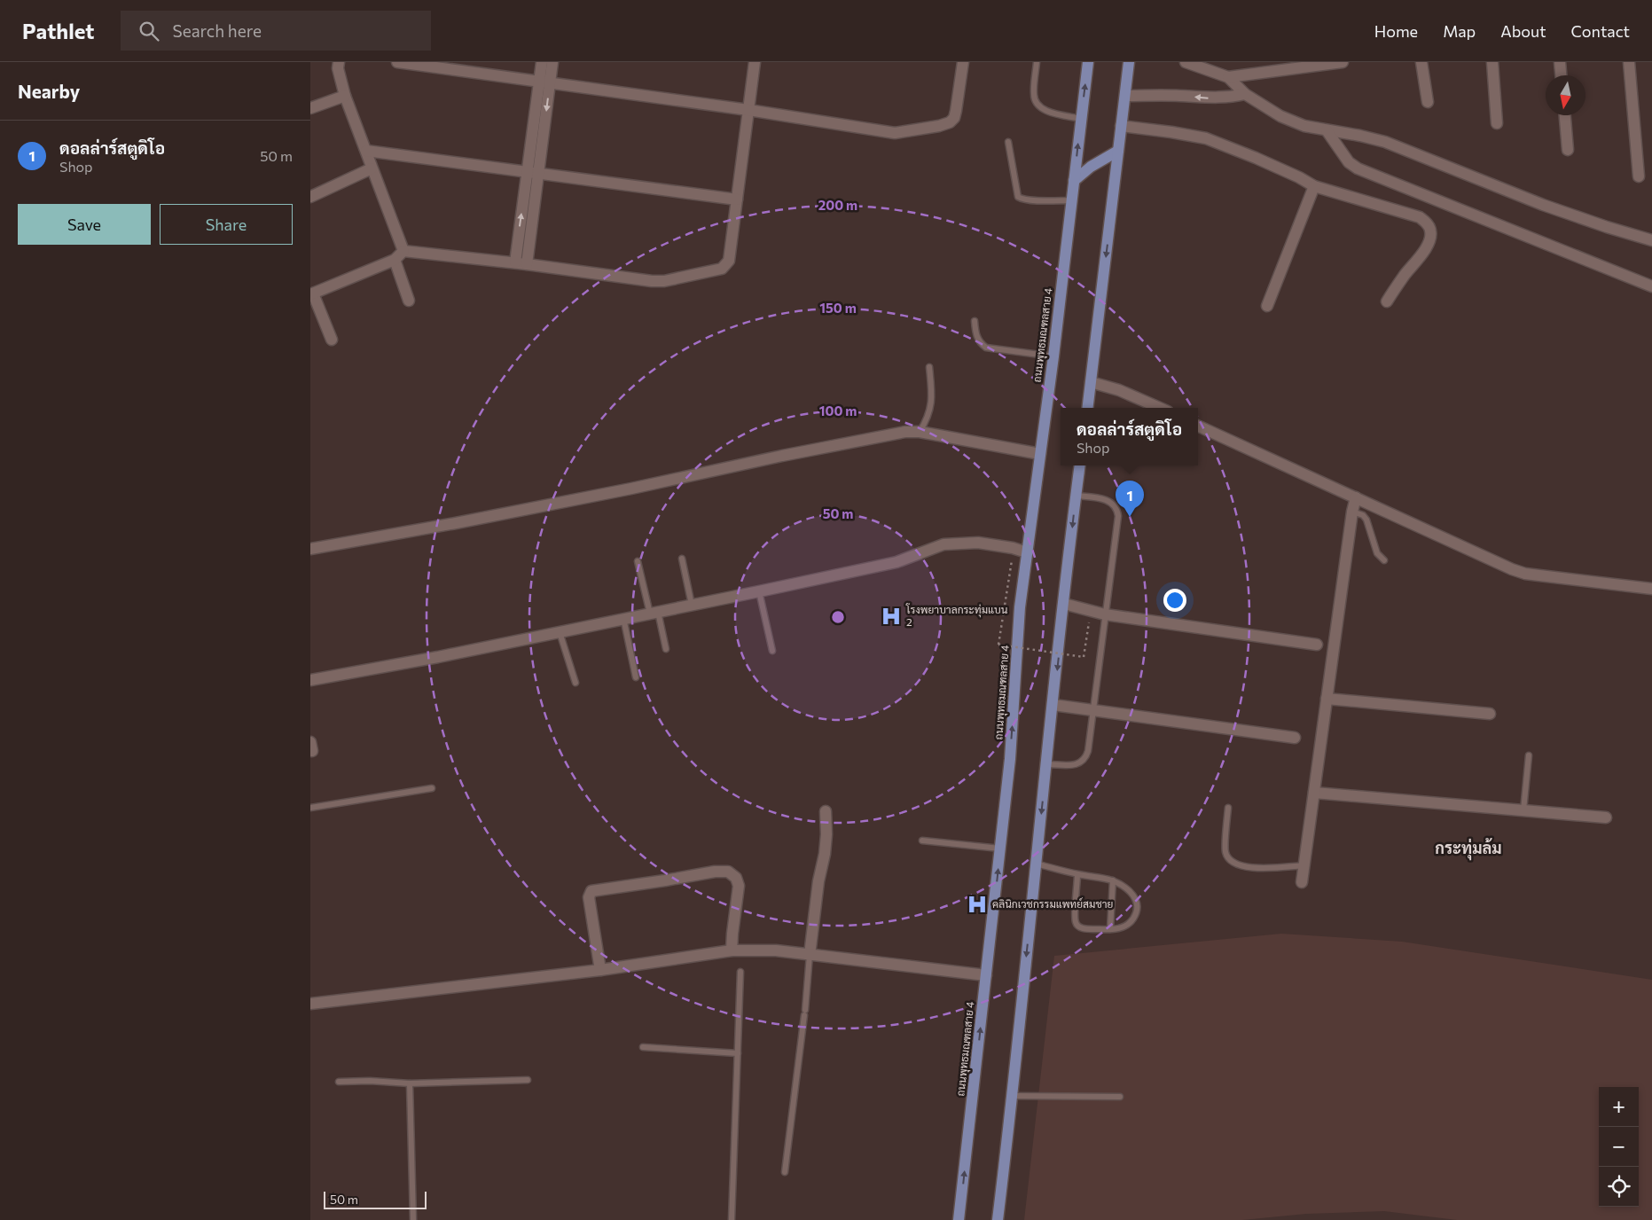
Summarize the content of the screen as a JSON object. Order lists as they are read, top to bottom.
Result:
{
  "streets": {
    "main road": ["ถนนพุทธมณฑลสาย 4"]
  },
  "districts": ["กระทุ่มล้ม"],
  "places": {
    "hospital": ["โรงพยาบาลกระทุ่มแบน 2", "คลินิกเวชกรรมแพทย์สมชาย"]
  },
  "scale_bar": "50 m",
  "north": "bottom",
  "page": {
    "header": "Pathlet",
    "search": "Search here",
    "nav": [
      "Home",
      "Map",
      "About",
      "Contact"
    ],
    "heading": "Nearby",
    "list": [
      {
        "mark": "1",
        "name": "ดอลล่าร์สตูดิโอ",
        "note": "Shop",
        "value": "50 m"
      }
    ],
    "buttons": ["Save", "Share"],
    "popup": ["ดอลล่าร์สตูดิโอ", "Shop"],
    "pins": "1",
    "map_buttons": ["+", "−"],
    "scale": "50 m"
  },
  "rings": [
    "200 m",
    "150 m",
    "100 m",
    "50 m"
  ]
}
